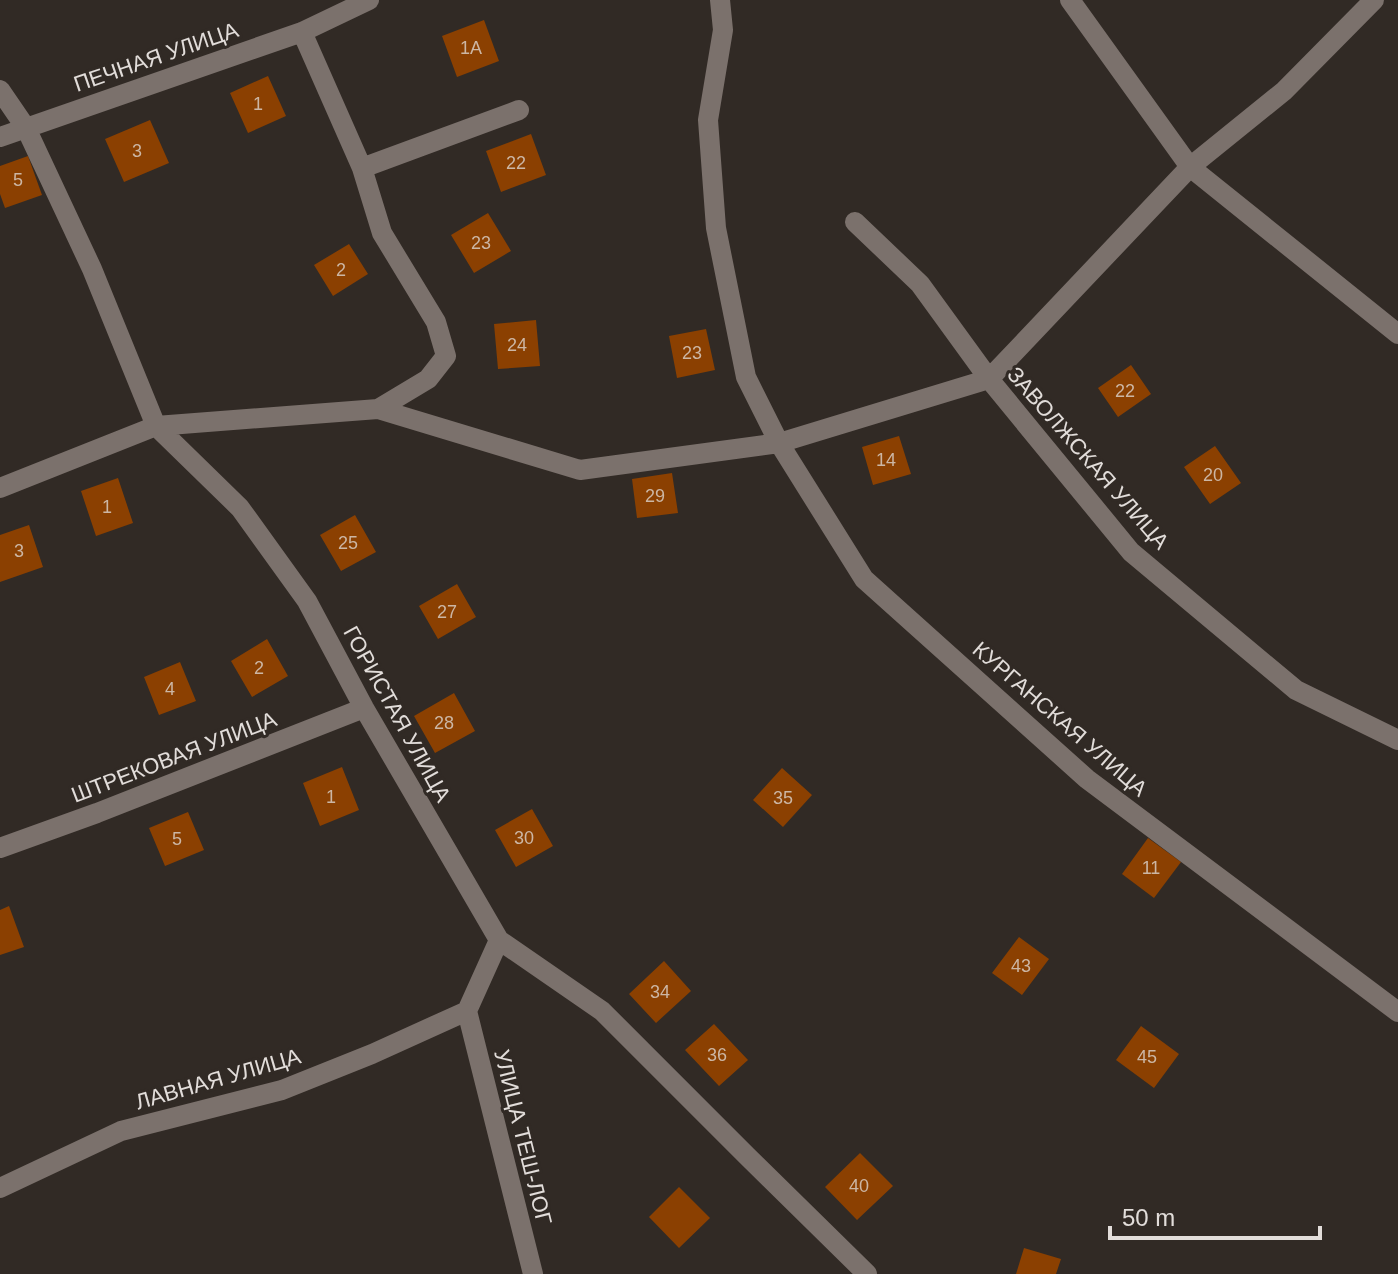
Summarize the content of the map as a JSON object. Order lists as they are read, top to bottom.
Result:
{
  "streets": {
    "street": [
      "ПЕЧНАЯ УЛИЦА",
      "ЗАВОЛЖСКАЯ УЛИЦА",
      "ГОРИСТАЯ УЛИЦА",
      "КУРГАНСКАЯ УЛИЦА",
      "ШТРЕКОВАЯ УЛИЦА",
      "ЛАВНАЯ УЛИЦА",
      "УЛИЦА ТЕШ-ЛОГ"
    ]
  },
  "crossings": [
    ["ПЕЧНАЯ УЛИЦА", "ГОРИСТАЯ УЛИЦА"],
    ["ГОРИСТАЯ УЛИЦА", "ШТРЕКОВАЯ УЛИЦА"],
    ["ЛАВНАЯ УЛИЦА", "УЛИЦА ТЕШ-ЛОГ"]
  ],
  "house_numbers": [
    "1А",
    "1",
    "3",
    "22",
    "5",
    "23",
    "2",
    "24",
    "23",
    "22",
    "14",
    "20",
    "29",
    "1",
    "25",
    "3",
    "27",
    "2",
    "4",
    "28",
    "1",
    "35",
    "30",
    "5",
    "11",
    "43",
    "34",
    "36",
    "45",
    "40"
  ],
  "scale_bar": "50 m"
}
